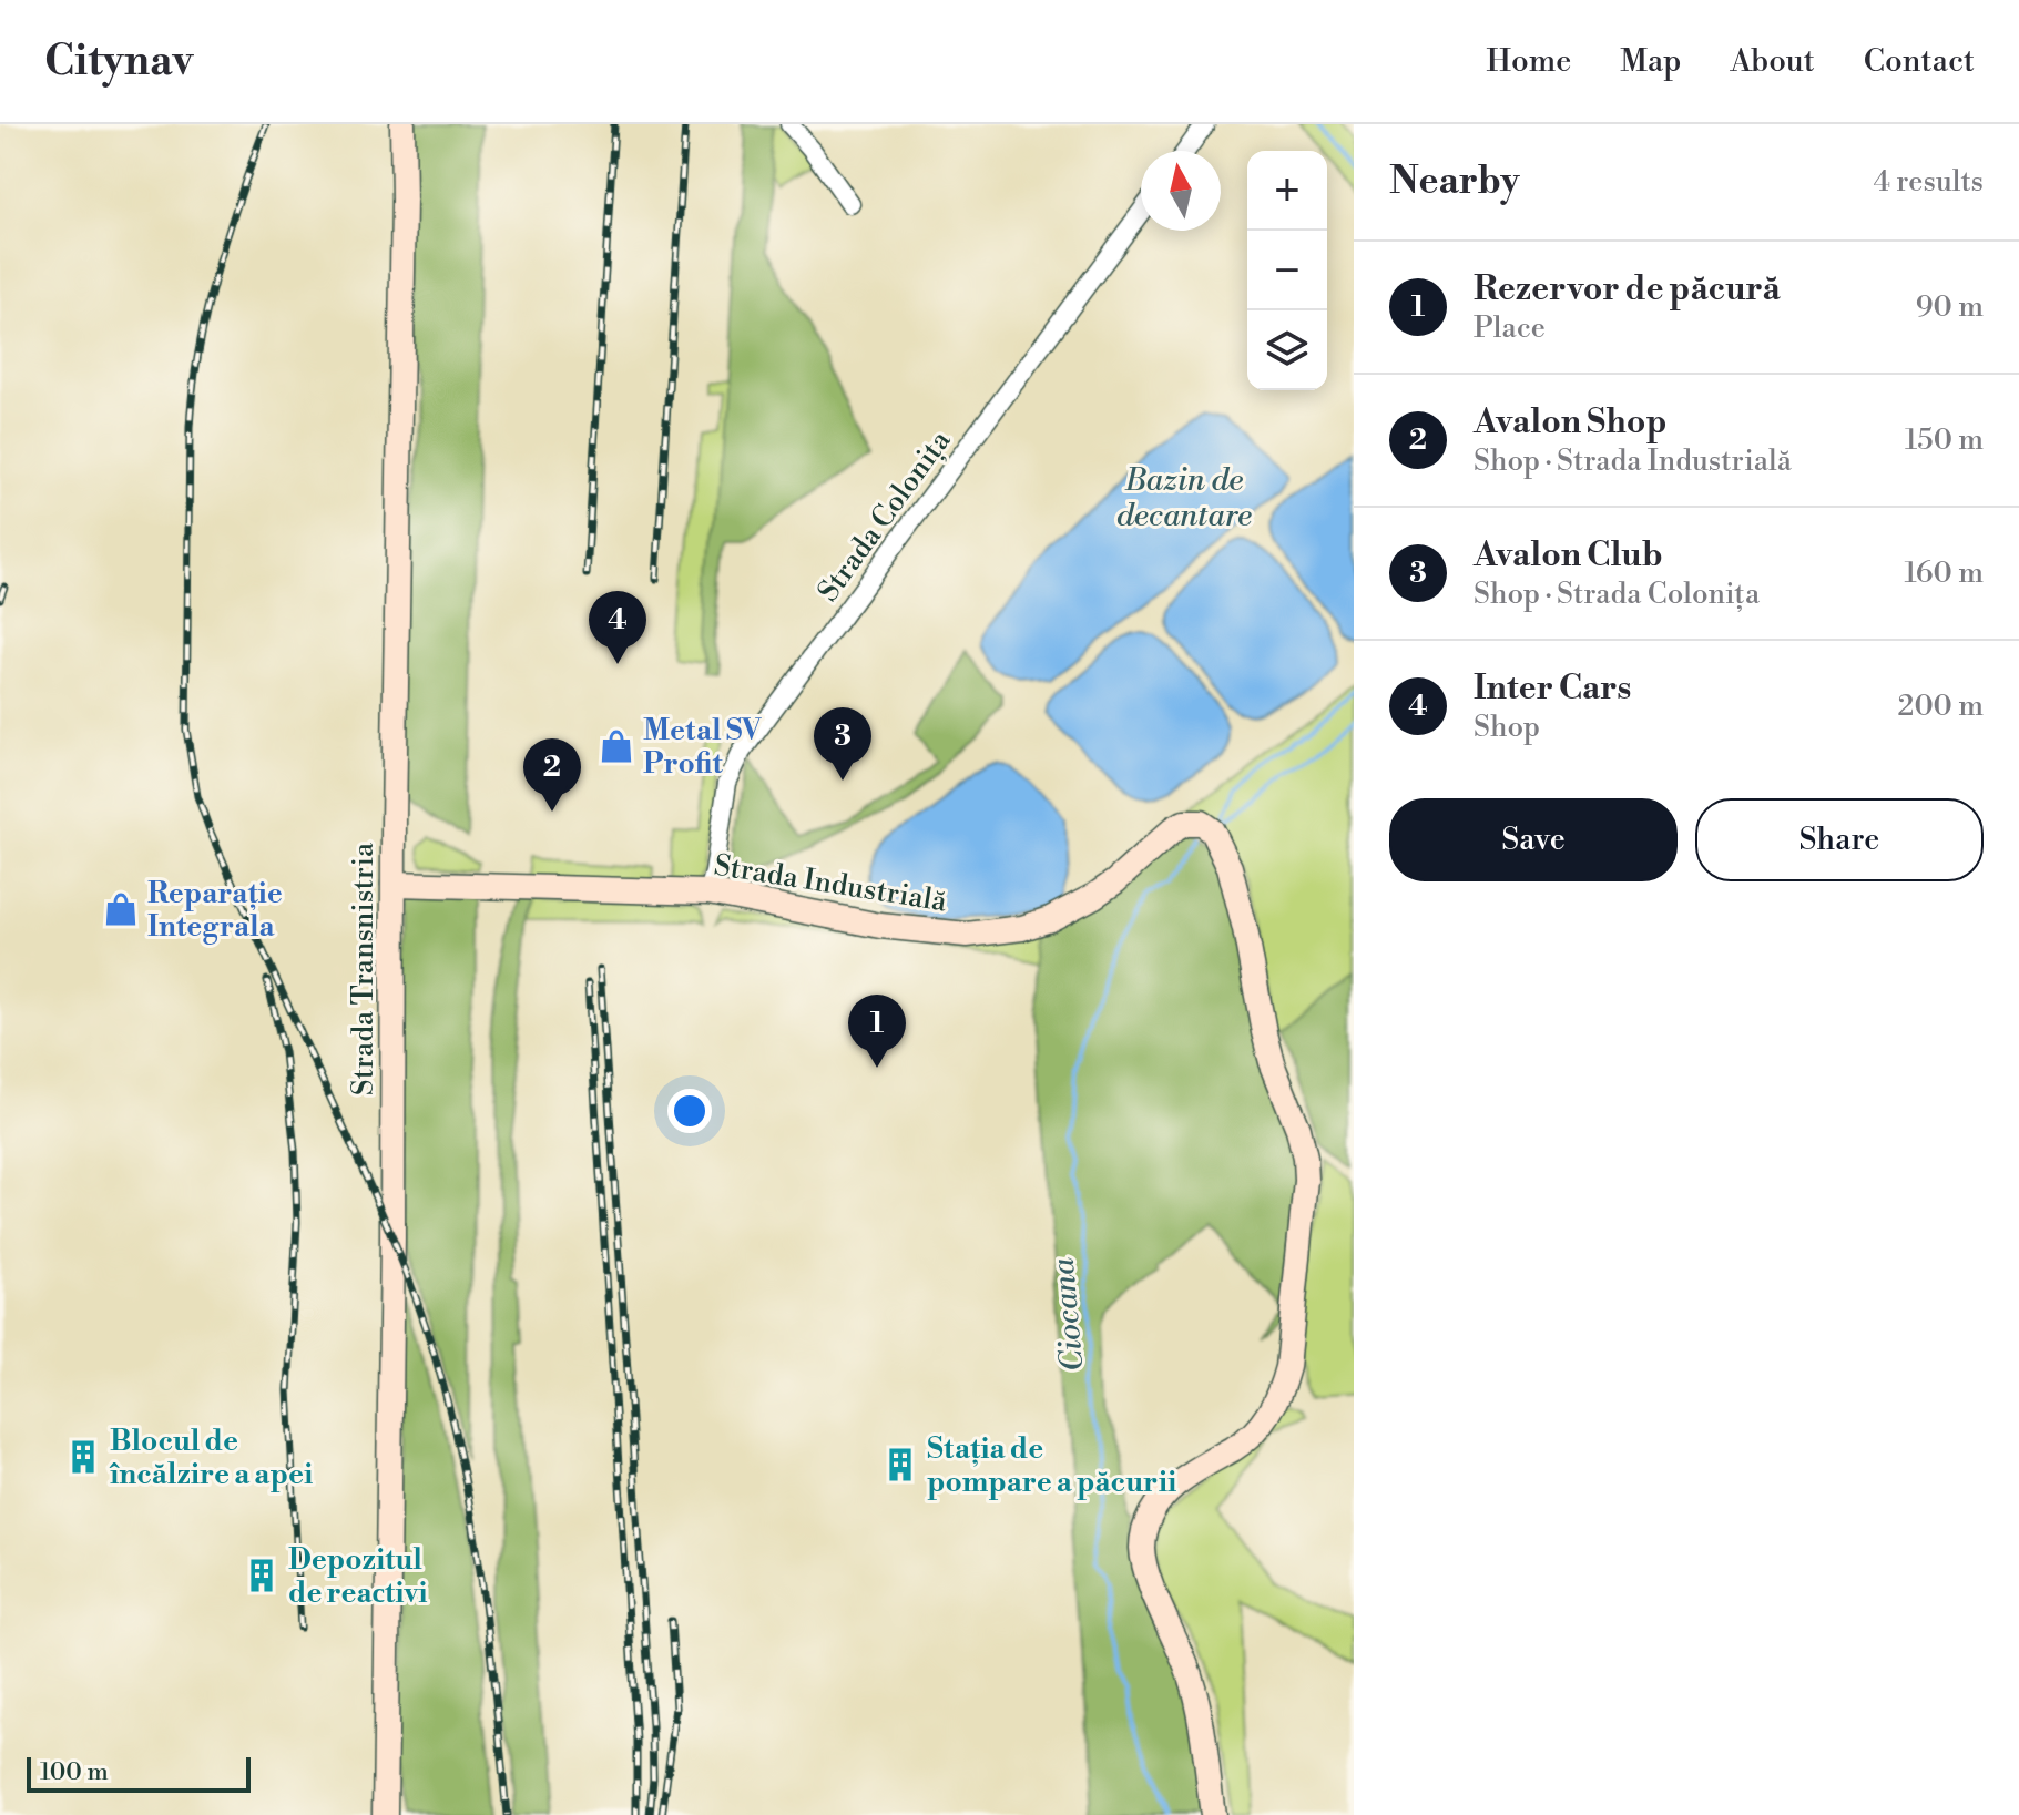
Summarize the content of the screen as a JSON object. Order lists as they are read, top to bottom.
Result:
{
  "streets": {
    "street": ["Strada Colonița", "Strada Industrială", "Strada Transnistria"]
  },
  "crossings": [
    ["Strada Colonița", "Strada Industrială"],
    ["Strada Industrială", "Strada Transnistria"]
  ],
  "water": ["Bazin de decantare", "Ciocana"],
  "places": {
    "shop": ["Metal SV Profit", "Reparație Integrala"],
    "building": ["Blocul de încălzire a apei", "Stația de pompare a păcurii", "Depozitul de reaсtivi"]
  },
  "scale_bar": "100 m",
  "north": "top",
  "page": {
    "header": "Citynav",
    "nav": [
      "Home",
      "Map",
      "About",
      "Contact"
    ],
    "heading": ["Nearby", "4 results"],
    "map_buttons": ["+", "−"],
    "list": [
      {
        "mark": "1",
        "name": "Rezervor de păcură",
        "note": "Place",
        "value": "90 m"
      },
      {
        "mark": "2",
        "name": "Avalon Shop",
        "note": "Shop · Strada Industrială",
        "value": "150 m"
      },
      {
        "mark": "3",
        "name": "Avalon Club",
        "note": "Shop · Strada Colonița",
        "value": "160 m"
      },
      {
        "mark": "4",
        "name": "Inter Cars",
        "note": "Shop",
        "value": "200 m"
      }
    ],
    "pins": [
      "4",
      "3",
      "2",
      "1"
    ],
    "buttons": ["Save", "Share"],
    "scale": "100 m"
  }
}
